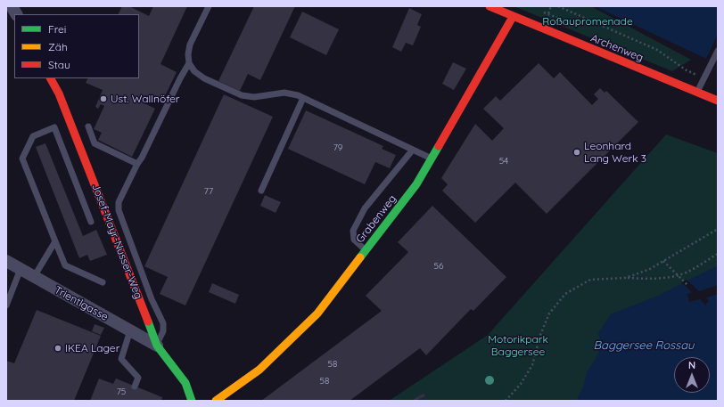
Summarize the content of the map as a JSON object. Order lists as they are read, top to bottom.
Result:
{
  "streets": {
    "street": [
      "Archenweg",
      "Grabenweg",
      "Josef-Mayr-Nusser-Weg",
      "Trientlgasse"
    ]
  },
  "crossings": [
    ["Archenweg", "Grabenweg"],
    ["Josef-Mayr-Nusser-Weg", "Trientlgasse"]
  ],
  "water": ["Baggersee Rossau"],
  "parks": ["Roßaupromenade", "Motorikpark Baggersee"],
  "places": ["Ust. Wallnöfer", "Leonhard Lang Werk 3", "IKEA Lager"],
  "house_numbers": [
    "79",
    "54",
    "77",
    "56",
    "58",
    "58",
    "75"
  ],
  "legend": ["Frei", "Zäh", "Stau"],
  "north": "top"
}
